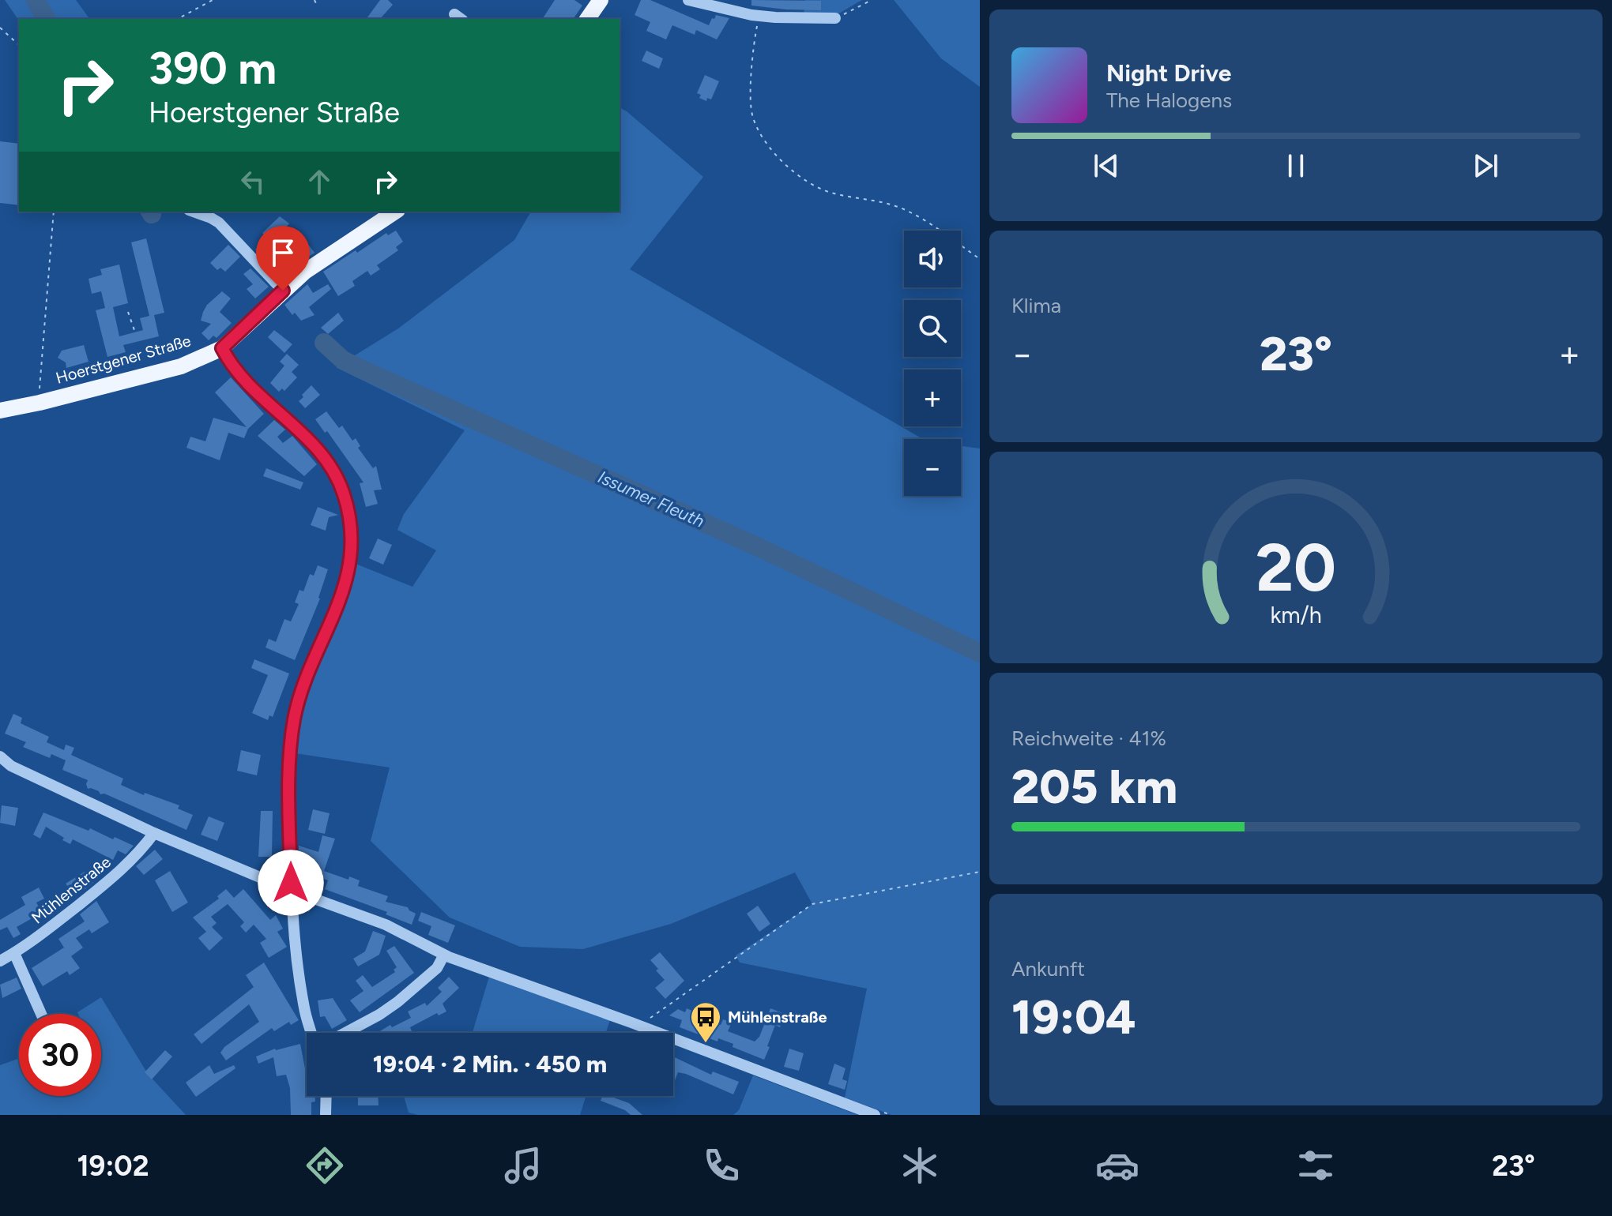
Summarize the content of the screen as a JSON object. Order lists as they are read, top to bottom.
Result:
{
  "streets": {
    "main road": ["Hoerstgener Straße"],
    "street": ["Mühlenstraße"]
  },
  "water": ["Issumer Fleuth"],
  "places": {
    "bus stop": ["Mühlenstraße"]
  },
  "page": {
    "turn": ["390 m", "Hoerstgener Straße"],
    "song": ["Night Drive", "The Halogens"],
    "map_buttons": ["+", "−"],
    "tile": [
      "Klima",
      ["Reichweite · 41%", "205 km"],
      ["Ankunft", "19:04"]
    ],
    "heat": ["−", "23°", "+"],
    "limit": "30",
    "trip": "19:04 · 2 Min. · 450 m",
    "tabs": ["19:02", "23°"],
    "gauge": ["20", "km/h"]
  }
}
